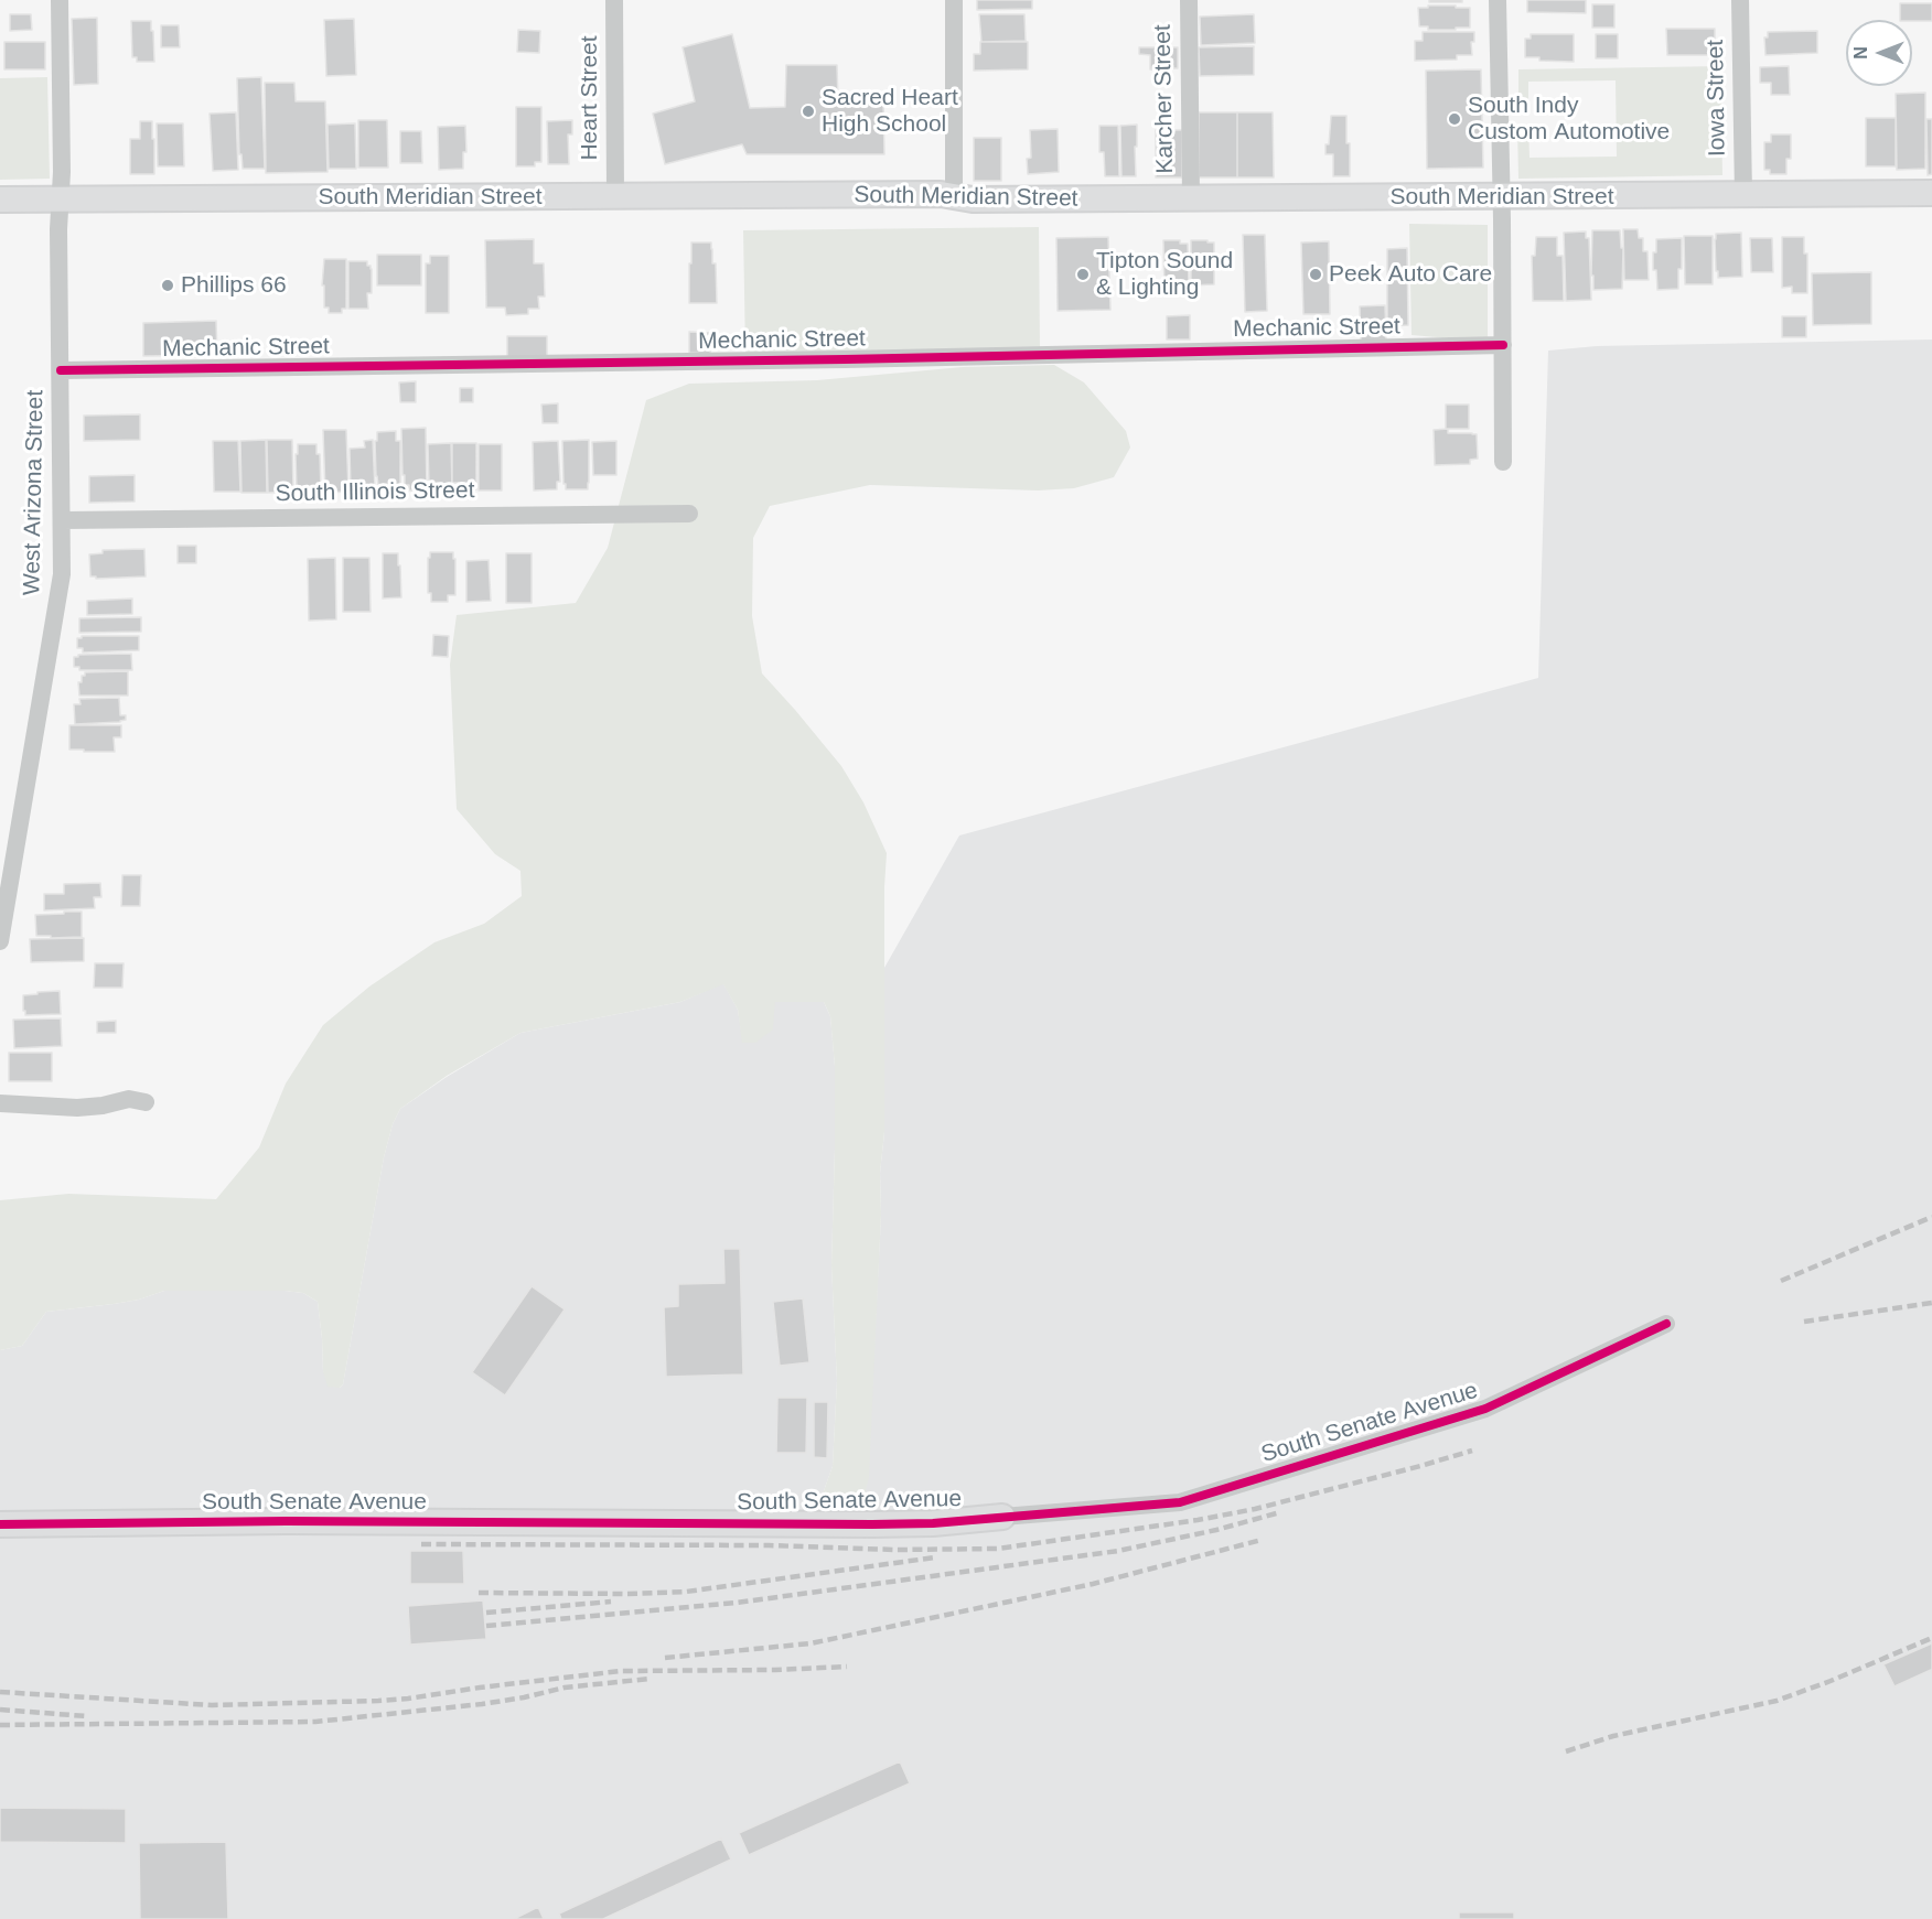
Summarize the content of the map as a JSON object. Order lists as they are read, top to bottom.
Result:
{
  "streets": {
    "main road": ["South Meridian Street", "South Senate Avenue"],
    "street": [
      "Heart Street",
      "Iowa Street",
      "Karcher Street",
      "Mechanic Street",
      "West Arizona Street",
      "South Illinois Street"
    ]
  },
  "crossings": [
    ["Heart Street", "South Meridian Street"],
    ["Iowa Street", "South Meridian Street"],
    ["Karcher Street", "South Meridian Street"],
    ["South Meridian Street", "West Arizona Street"],
    ["Mechanic Street", "West Arizona Street"],
    ["West Arizona Street", "South Illinois Street"]
  ],
  "places": [
    "Sacred Heart High School",
    "South Indy Custom Automotive",
    "Tipton Sound & Lighting",
    "Peek Auto Care",
    "Phillips 66"
  ],
  "north": "left"
}
